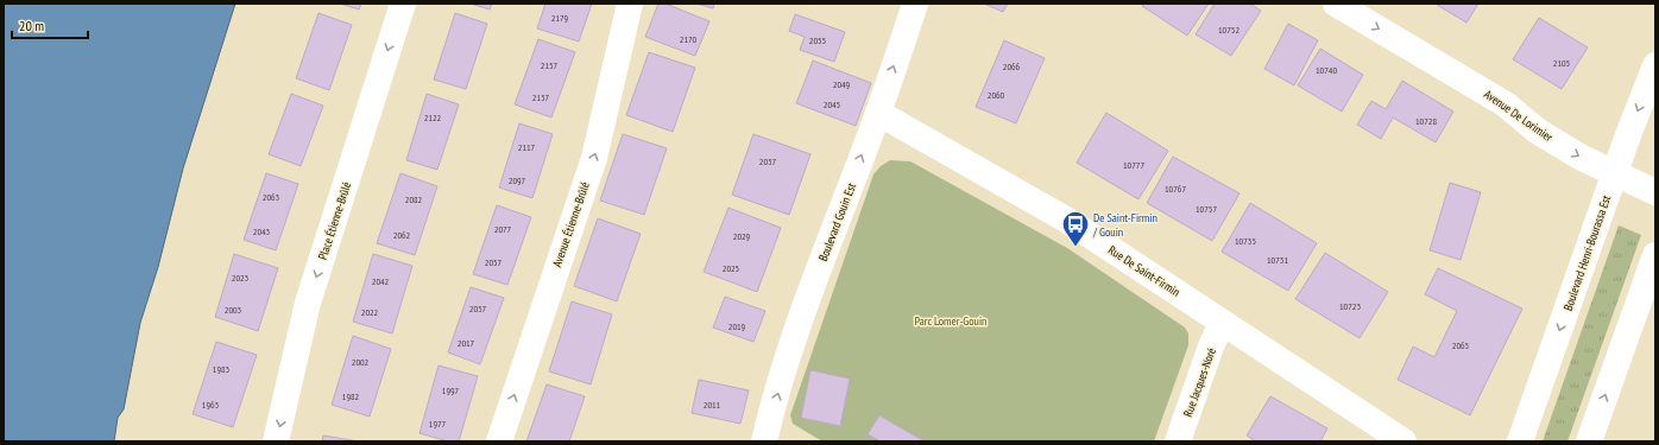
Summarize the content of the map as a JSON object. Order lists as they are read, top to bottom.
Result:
{
  "streets": {
    "street": [
      "Avenue De Lorimier",
      "Place Étienne-Brûlé",
      "Boulevard Gouin Est",
      "Avenue Étienne-Brûlé",
      "Boulevard Henri-Bourassa Est",
      "Rue De Saint-Firmin",
      "Rue Jacques-Noré"
    ]
  },
  "crossings": [
    ["Avenue De Lorimier", "Boulevard Henri-Bourassa Est"],
    ["Boulevard Gouin Est", "Rue De Saint-Firmin"],
    ["Rue De Saint-Firmin", "Rue Jacques-Noré"]
  ],
  "one_way": [
    "Avenue De Lorimier",
    "Place Étienne-Brûlé",
    "Boulevard Gouin Est",
    "Avenue Étienne-Brûlé"
  ],
  "parks": ["Parc Lomer-Gouin"],
  "places": {
    "bus stop": ["De Saint-Firmin / Gouin"]
  },
  "house_numbers": [
    "2179",
    "10752",
    "2170",
    "2055",
    "2105",
    "2157",
    "2066",
    "10740",
    "2049",
    "2060",
    "2137",
    "2045",
    "2122",
    "10728",
    "2117",
    "2037",
    "10777",
    "2097",
    "10767",
    "2063",
    "2082",
    "10757",
    "2077",
    "2043",
    "2062",
    "2029",
    "10735",
    "10731",
    "2057",
    "2025",
    "2023",
    "2042",
    "10723",
    "2037",
    "2003",
    "2022",
    "2019",
    "2017",
    "2065",
    "2002",
    "1983",
    "1997",
    "1982",
    "1963",
    "2011",
    "1977"
  ],
  "scale_bar": "20 m"
}
